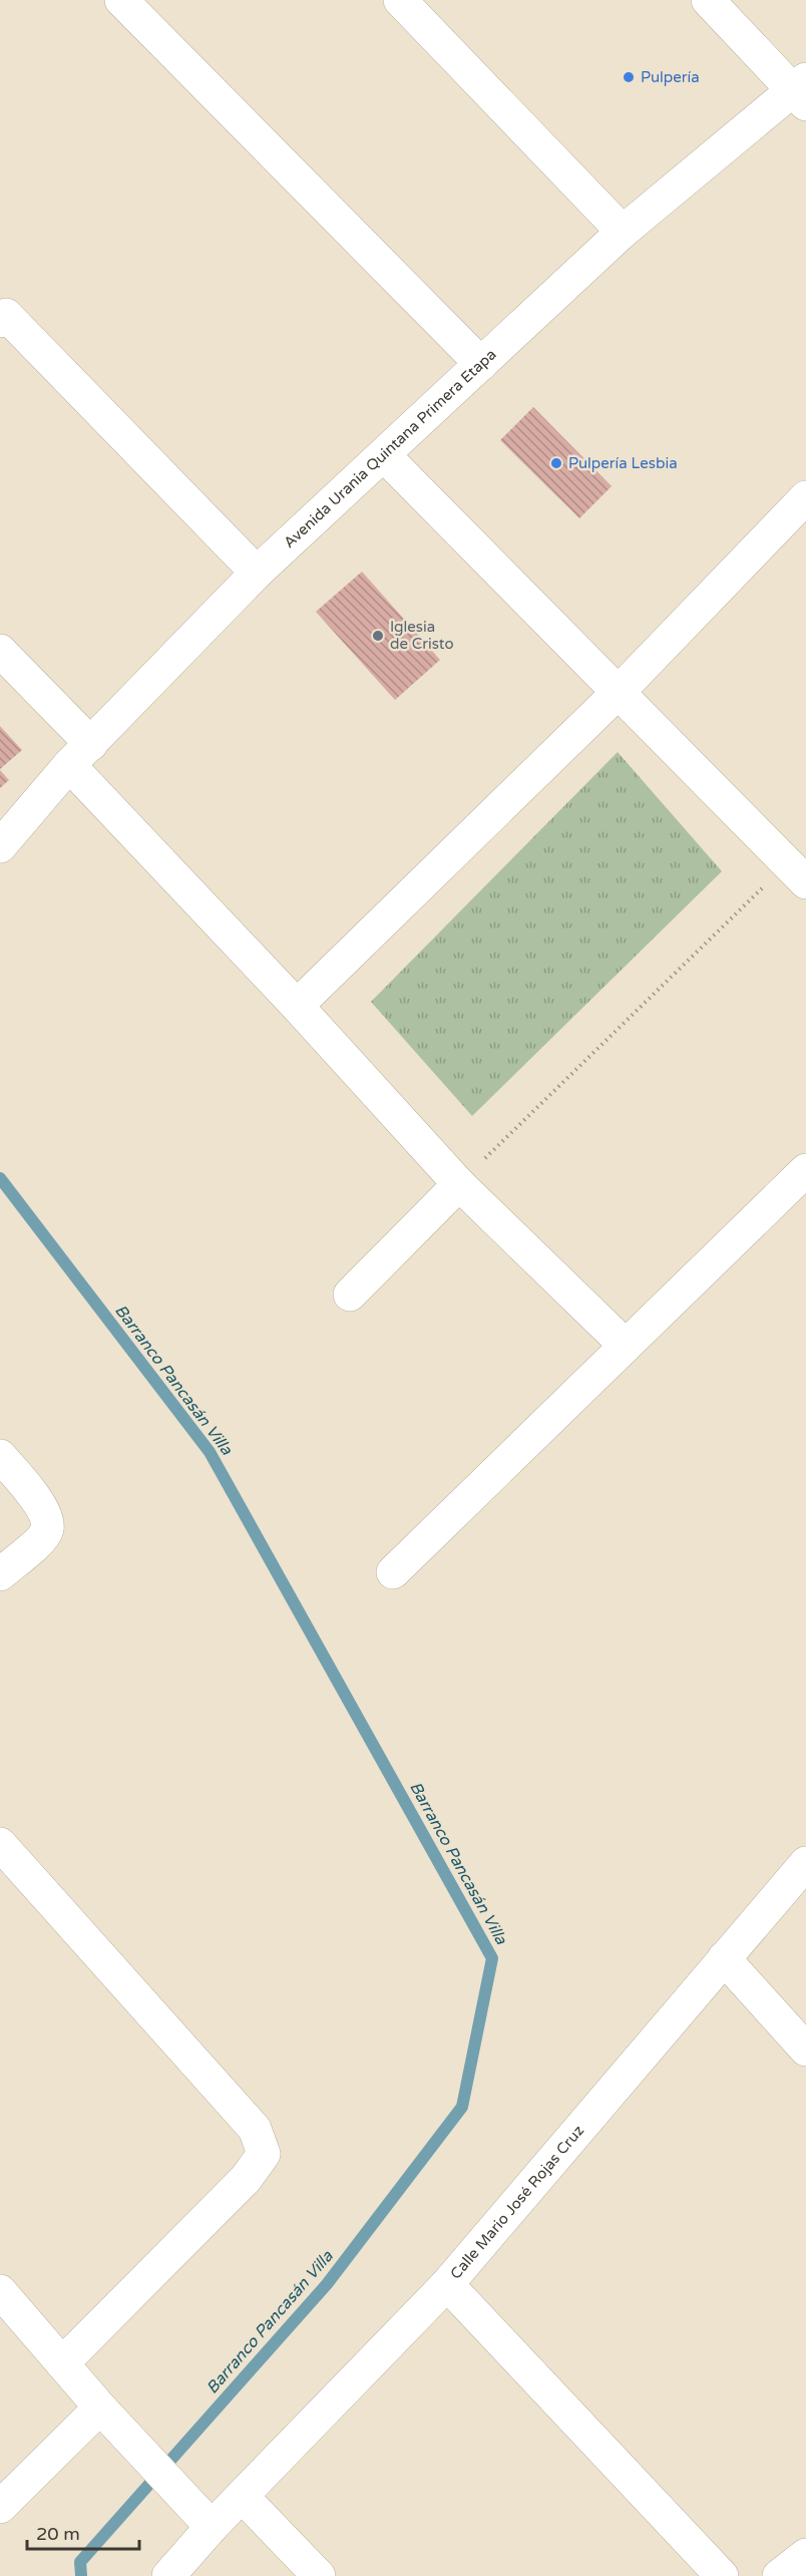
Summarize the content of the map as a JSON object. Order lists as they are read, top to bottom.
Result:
{
  "streets": {
    "street": ["Avenida Urania Quintana Primera Etapa", "Calle Mario José Rojas Cruz"]
  },
  "water": ["Barranco Pancasán Villa"],
  "places": ["Pulpería", "Pulpería Lesbia", "Iglesia de Cristo"],
  "scale_bar": "20 m"
}
